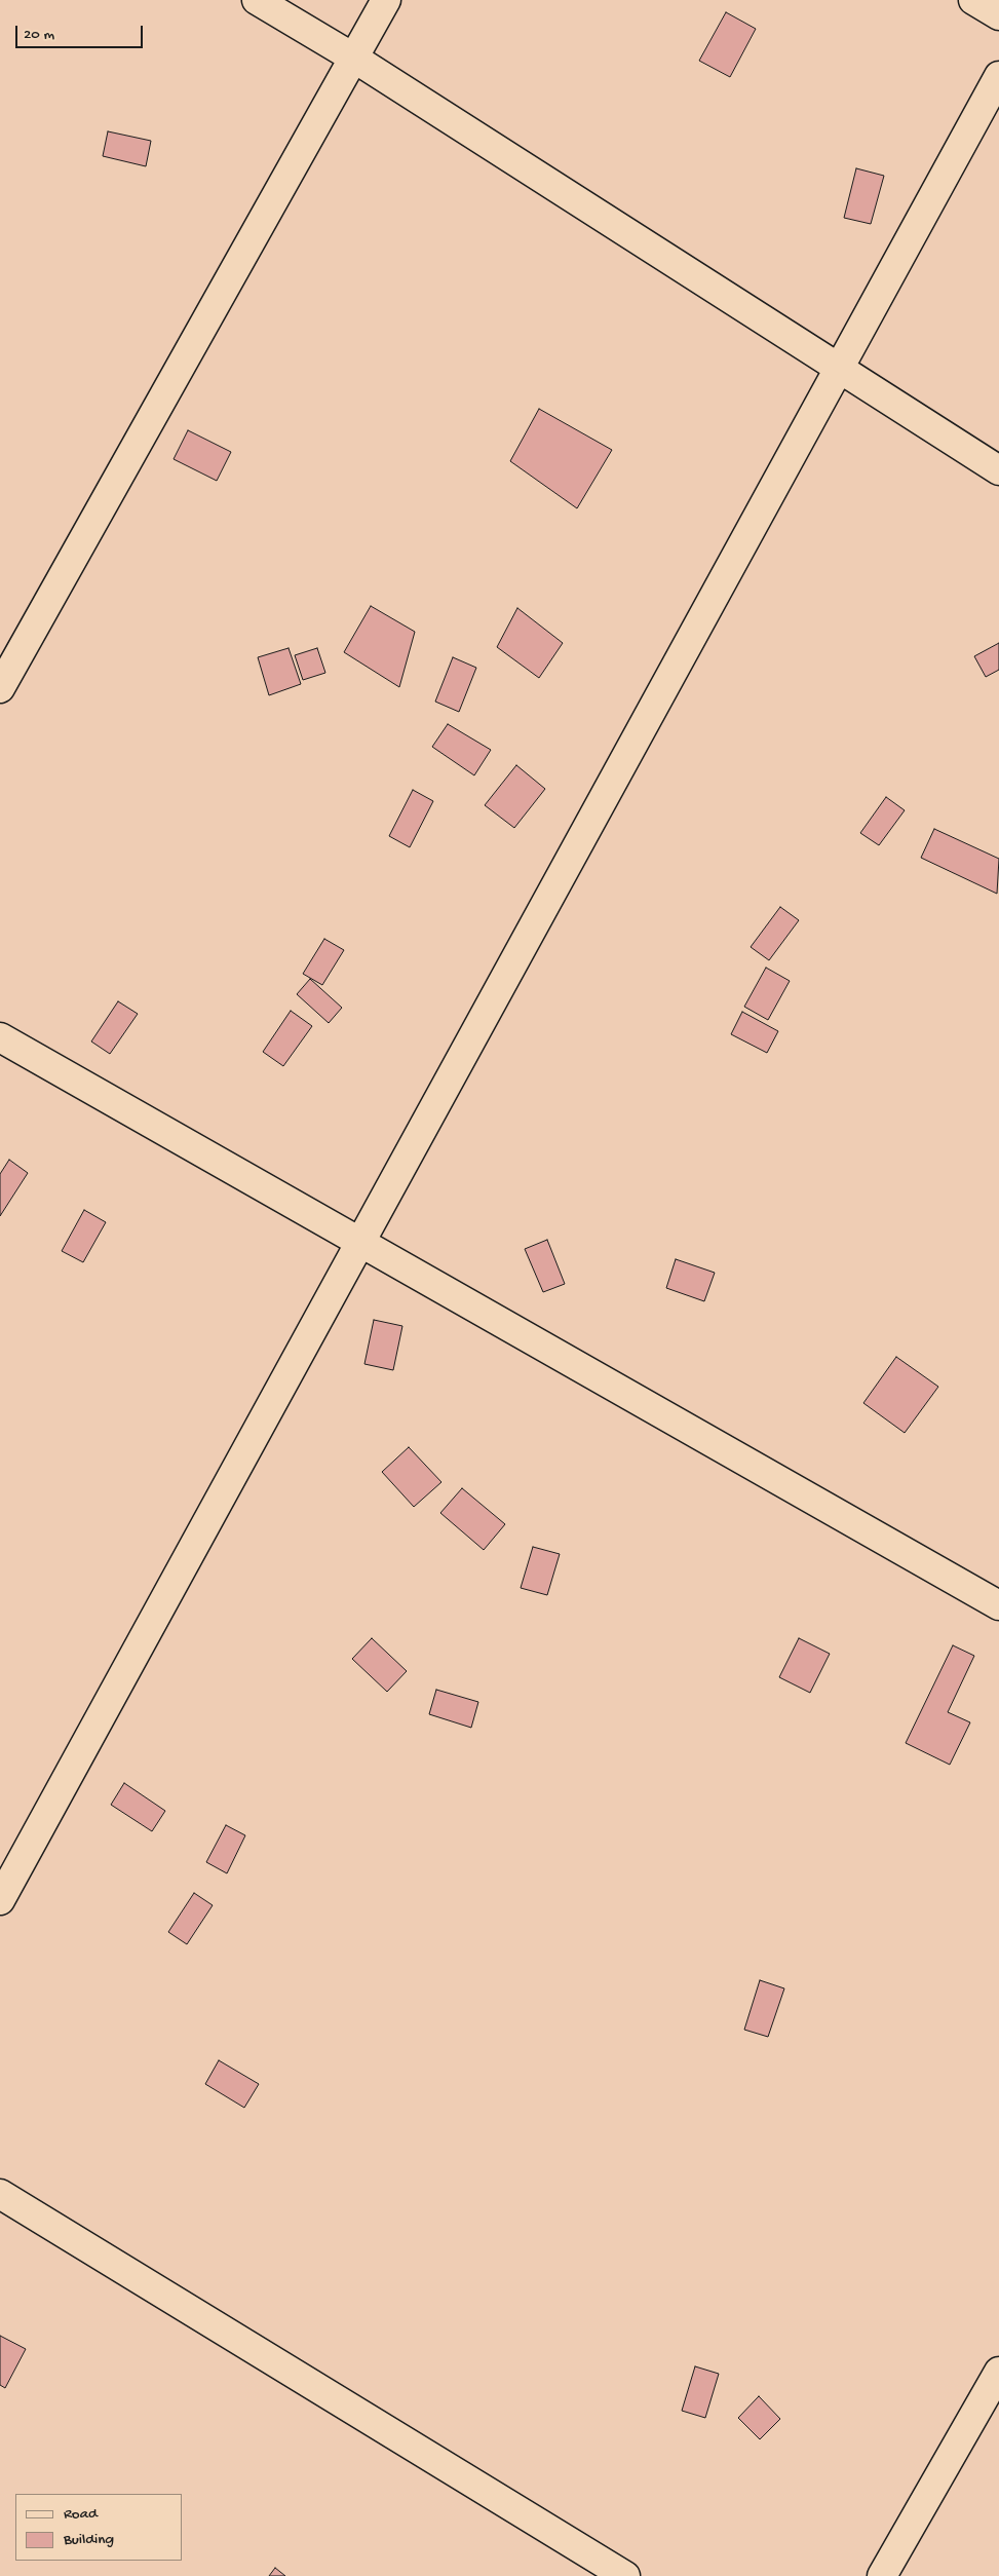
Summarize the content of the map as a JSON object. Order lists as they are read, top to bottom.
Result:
{
  "legend": ["Road", "Building"],
  "scale_bar": "20 m"
}
